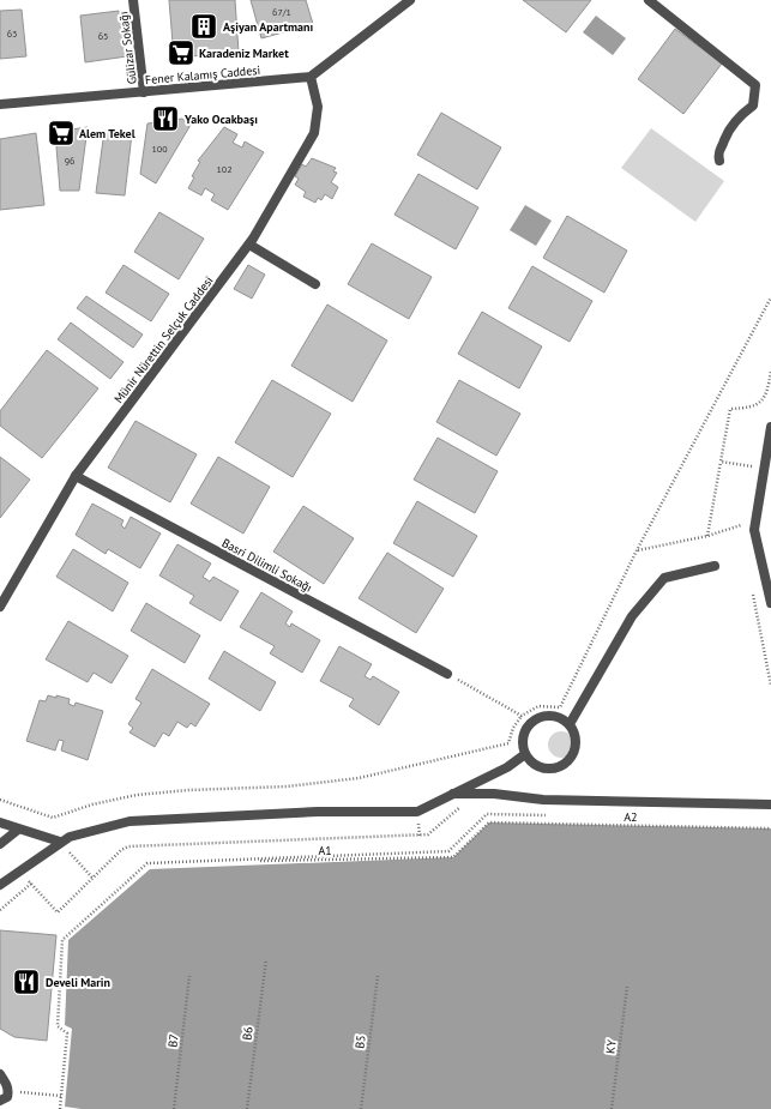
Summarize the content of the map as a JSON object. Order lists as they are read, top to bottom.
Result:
{
  "streets": {
    "street": [
      "Gülizar Sokağı",
      "Fener Kalamış Caddesi",
      "Münir Nürettin Selçuk Caddesi",
      "Basri Dilimli Sokağı"
    ],
    "path": [
      "A2",
      "A1",
      "B6",
      "B7",
      "B5",
      "KY"
    ]
  },
  "crossings": [
    ["Gülizar Sokağı", "Fener Kalamış Caddesi"],
    ["Fener Kalamış Caddesi", "Münir Nürettin Selçuk Caddesi"],
    ["Münir Nürettin Selçuk Caddesi", "Basri Dilimli Sokağı"],
    ["A2", "A1"]
  ],
  "places": {
    "building": ["Aşiyan Apartmanı"],
    "supermarket": ["Karadeniz Market", "Alem Tekel"],
    "restaurant": ["Yako Ocakbaşı", "Develi Marin"]
  },
  "house_numbers": [
    "67/1",
    "63",
    "65",
    "100",
    "96",
    "102"
  ]
}
